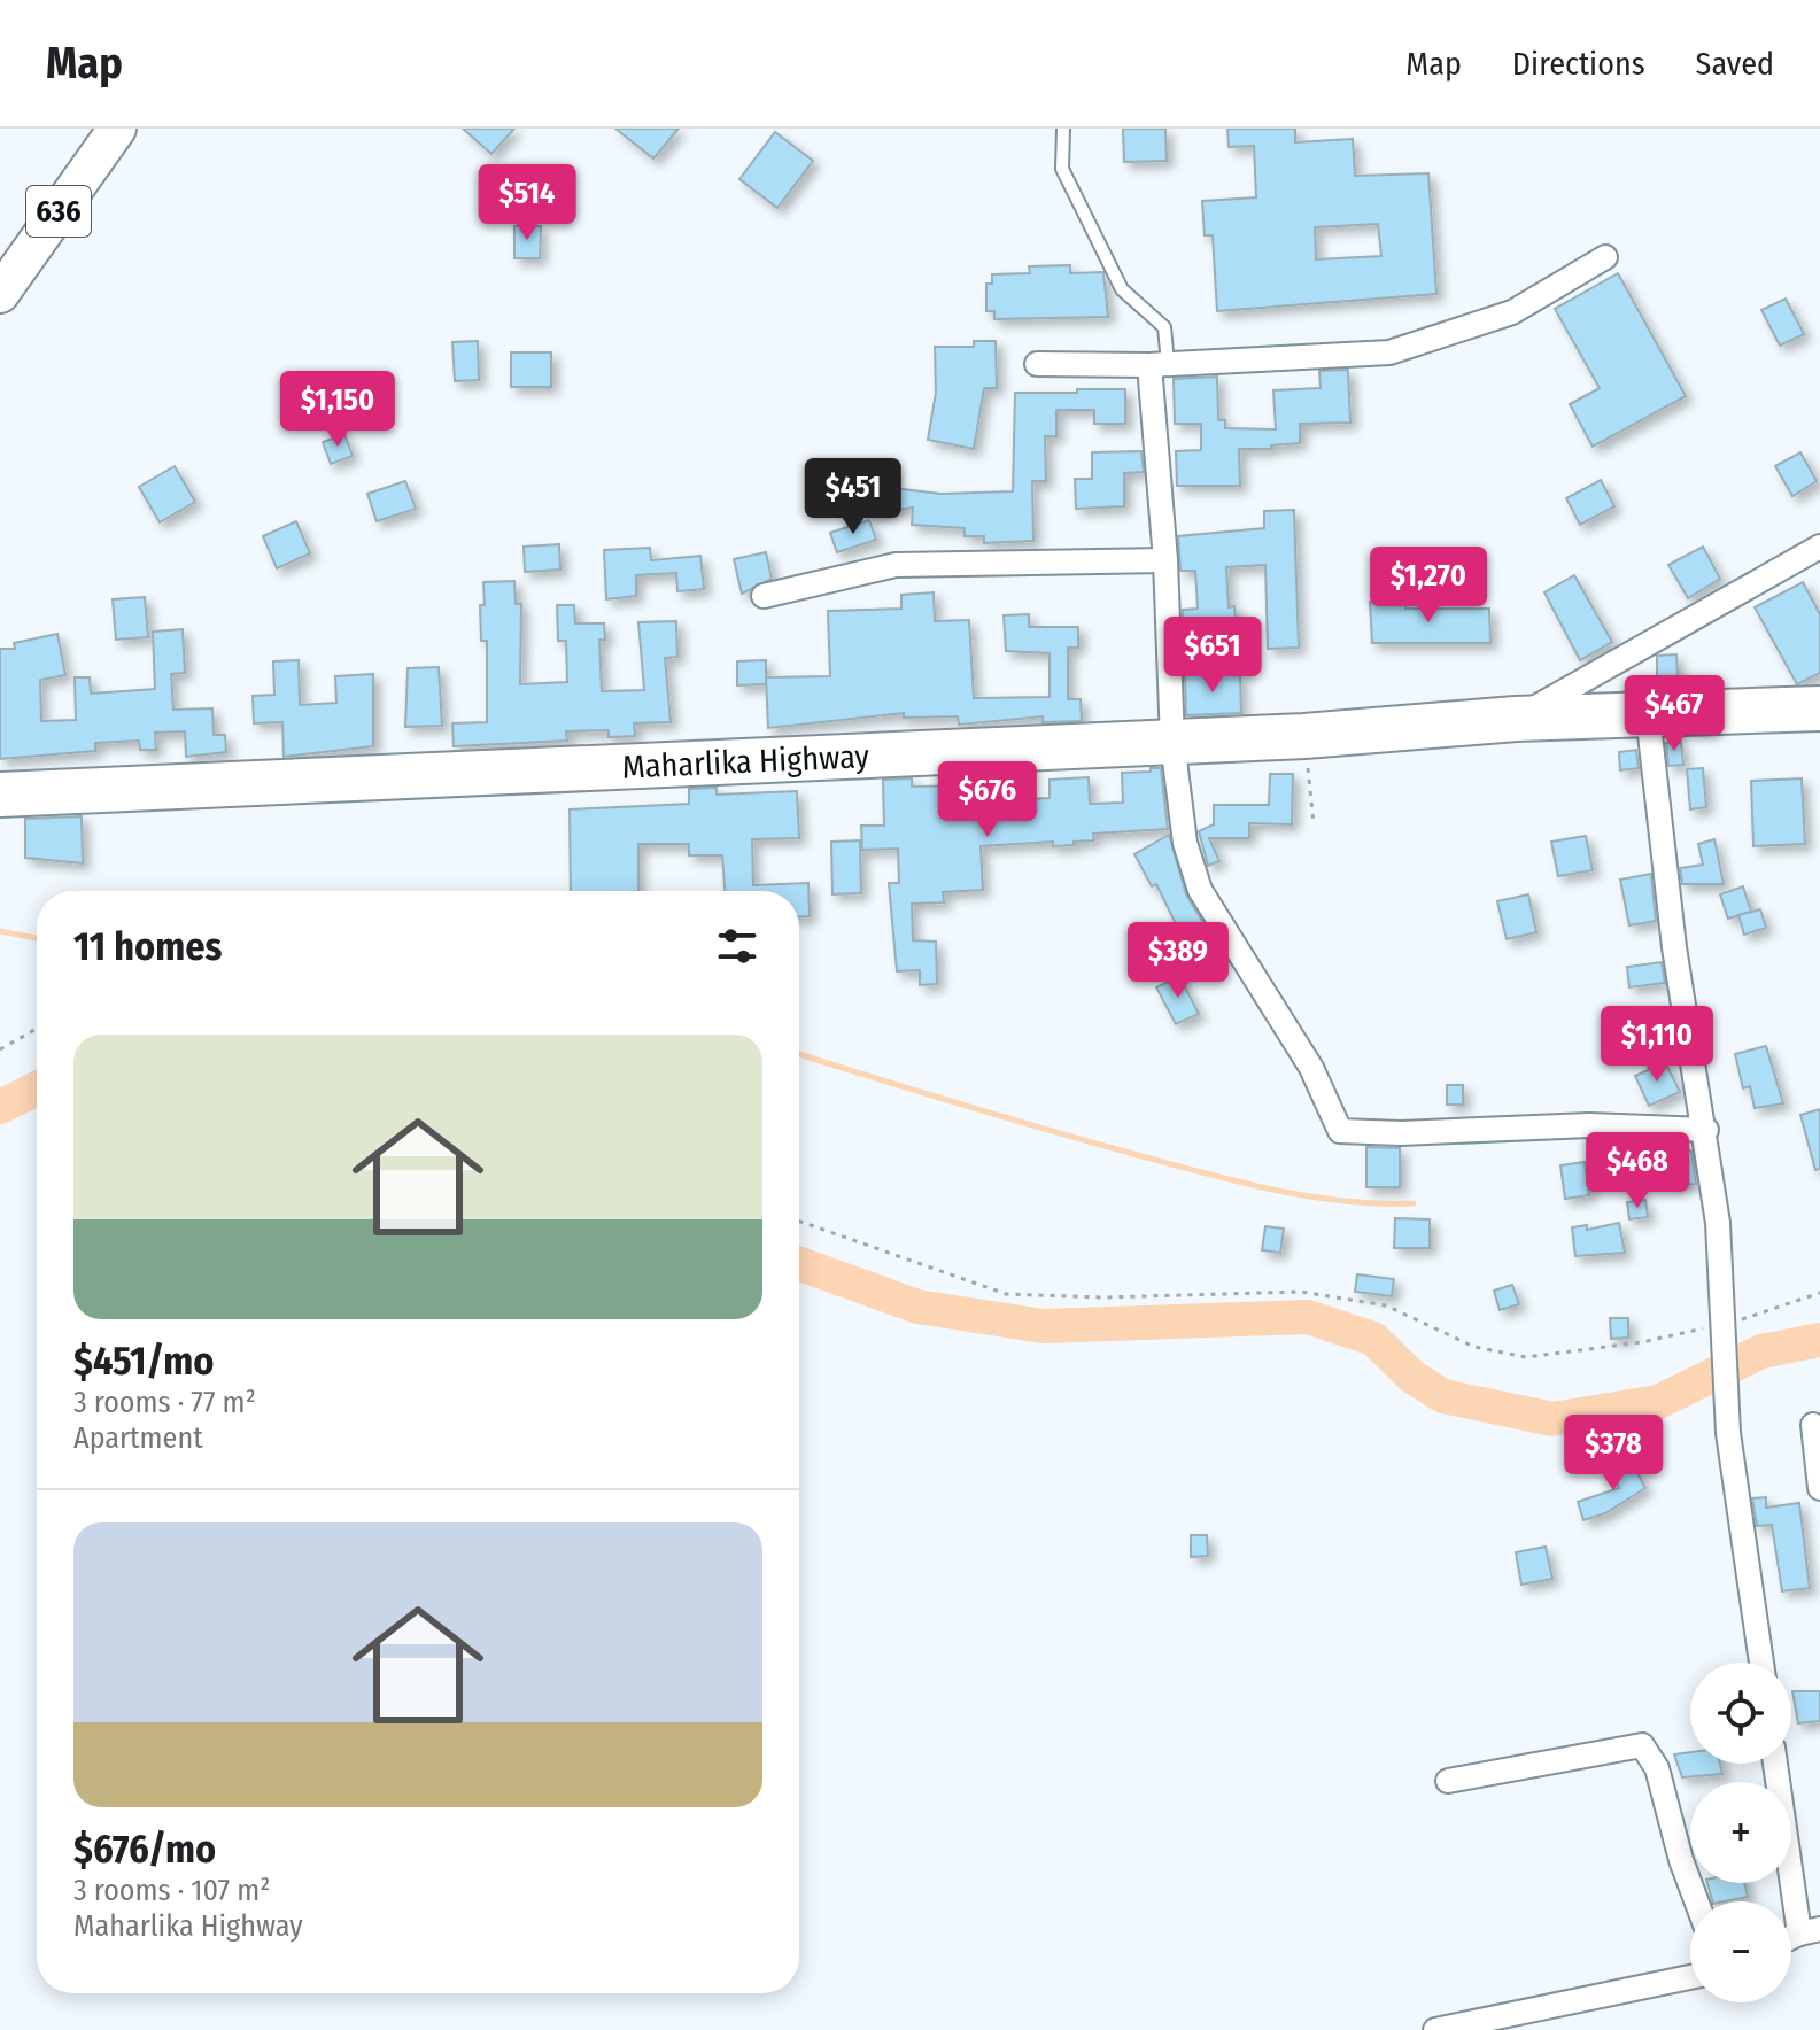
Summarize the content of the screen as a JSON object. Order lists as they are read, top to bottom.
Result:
{
  "streets": {
    "highway": ["Maharlika Highway"],
    "main road": ["636"]
  },
  "page": {
    "header": "Map",
    "nav": ["Map", "Directions", "Saved"],
    "price": [
      "$514",
      "$1,150",
      "$451",
      "$1,270",
      "$651",
      "$467",
      "$676",
      "$389",
      "$1,110",
      "$468",
      "$378"
    ],
    "heading": "11 homes",
    "list": [
      {
        "name": "$451/mo",
        "note": "3 rooms · 77 m² · Apartment"
      },
      {
        "name": "$676/mo",
        "note": "3 rooms · 107 m² · Maharlika Highway"
      }
    ],
    "map_buttons": ["+", "−"]
  }
}
